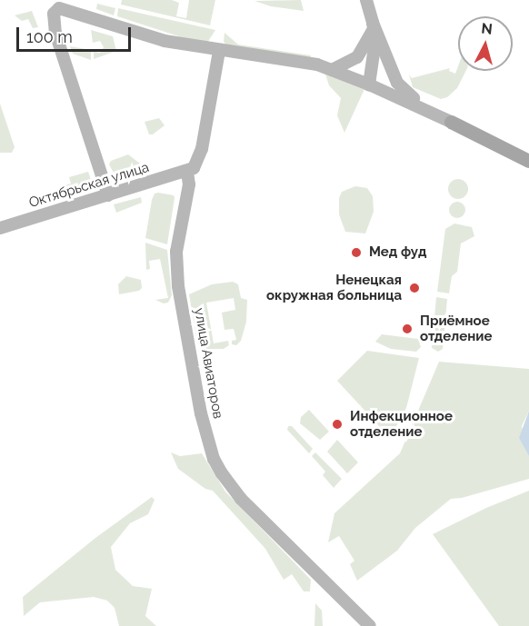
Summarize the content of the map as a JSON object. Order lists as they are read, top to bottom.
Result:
{
  "streets": {
    "main road": ["Октябрьская улица", "улица Авиаторов"]
  },
  "crossings": [
    ["Октябрьская улица", "улица Авиаторов"]
  ],
  "places": [
    "Мед фуд",
    "Ненецкая окружная больница",
    "Приёмное отделение",
    "Инфекционное отделение"
  ],
  "scale_bar": "100 m",
  "north": "top"
}
